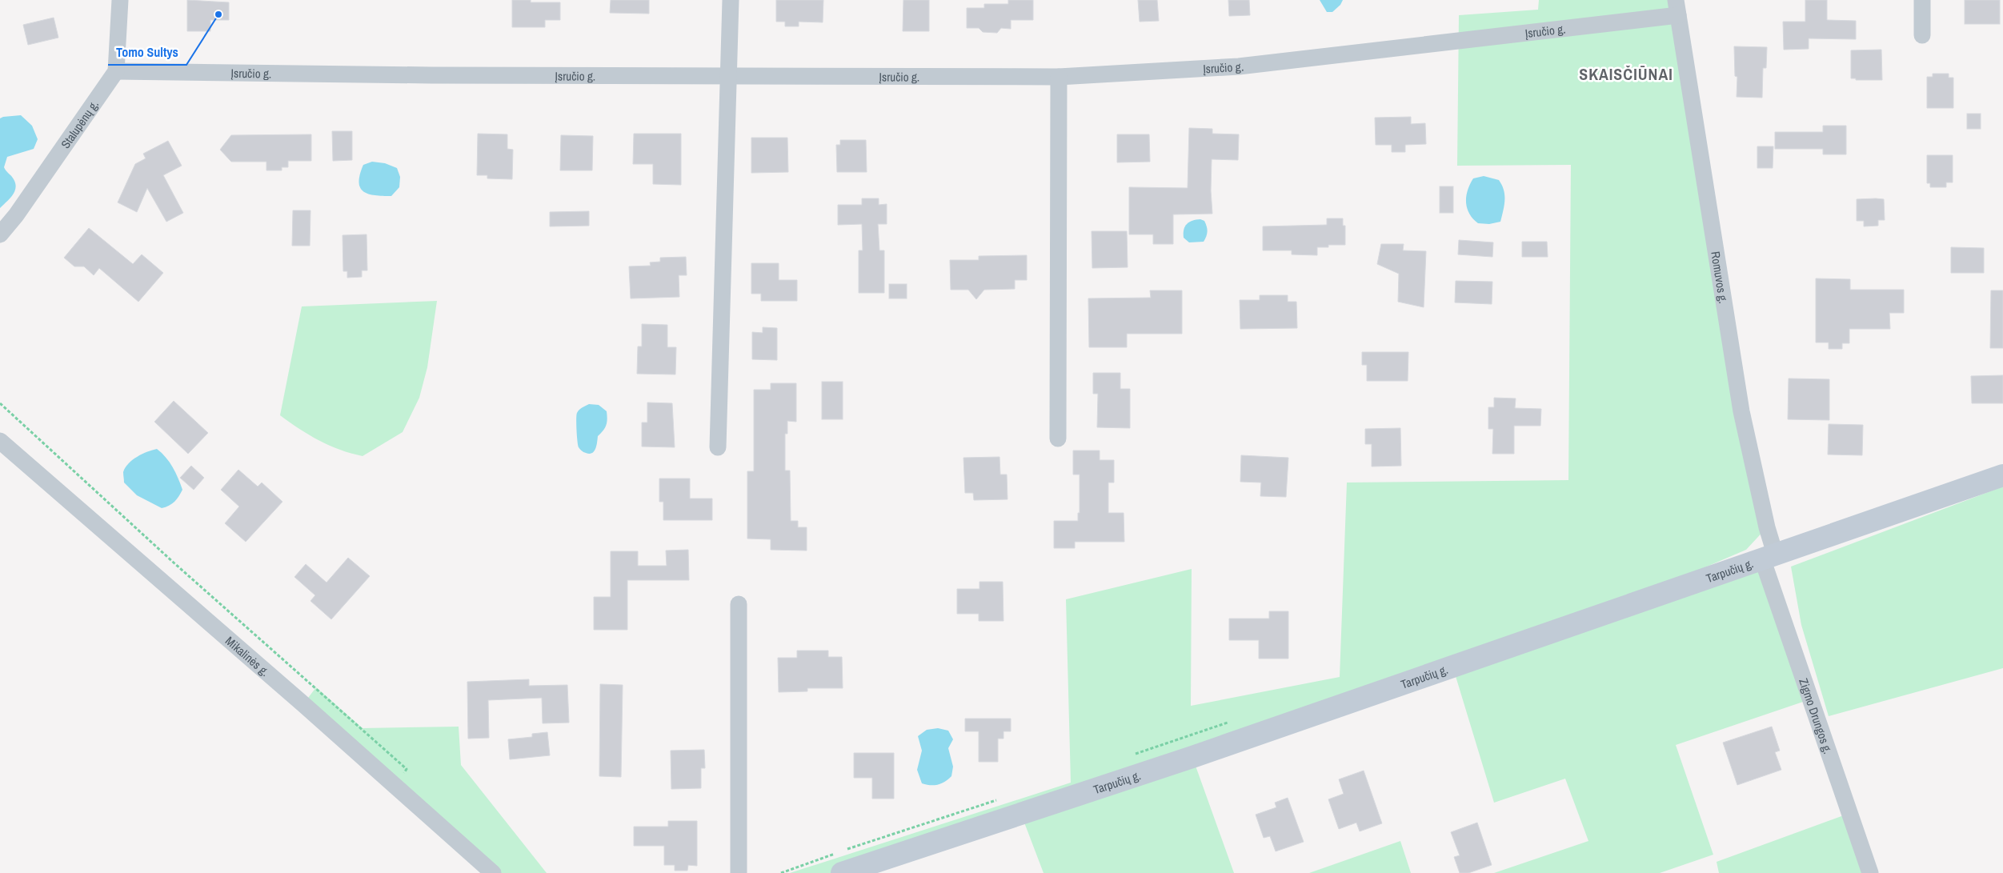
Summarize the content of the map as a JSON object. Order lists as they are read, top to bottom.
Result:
{
  "streets": {
    "main road": ["Tarpučių g."],
    "street": [
      "Įsručio g.",
      "Stalupėnų g.",
      "Romuvos g.",
      "Mikalinės g.",
      "Zigmo Drungos g."
    ]
  },
  "crossings": [
    ["Įsručio g.", "Stalupėnų g."],
    ["Įsručio g.", "Romuvos g."],
    ["Romuvos g.", "Tarpučių g."],
    ["Romuvos g.", "Zigmo Drungos g."],
    ["Tarpučių g.", "Zigmo Drungos g."]
  ],
  "districts": ["SKAISČIŪNAI"],
  "places": ["Tomo Sultys"]
}
